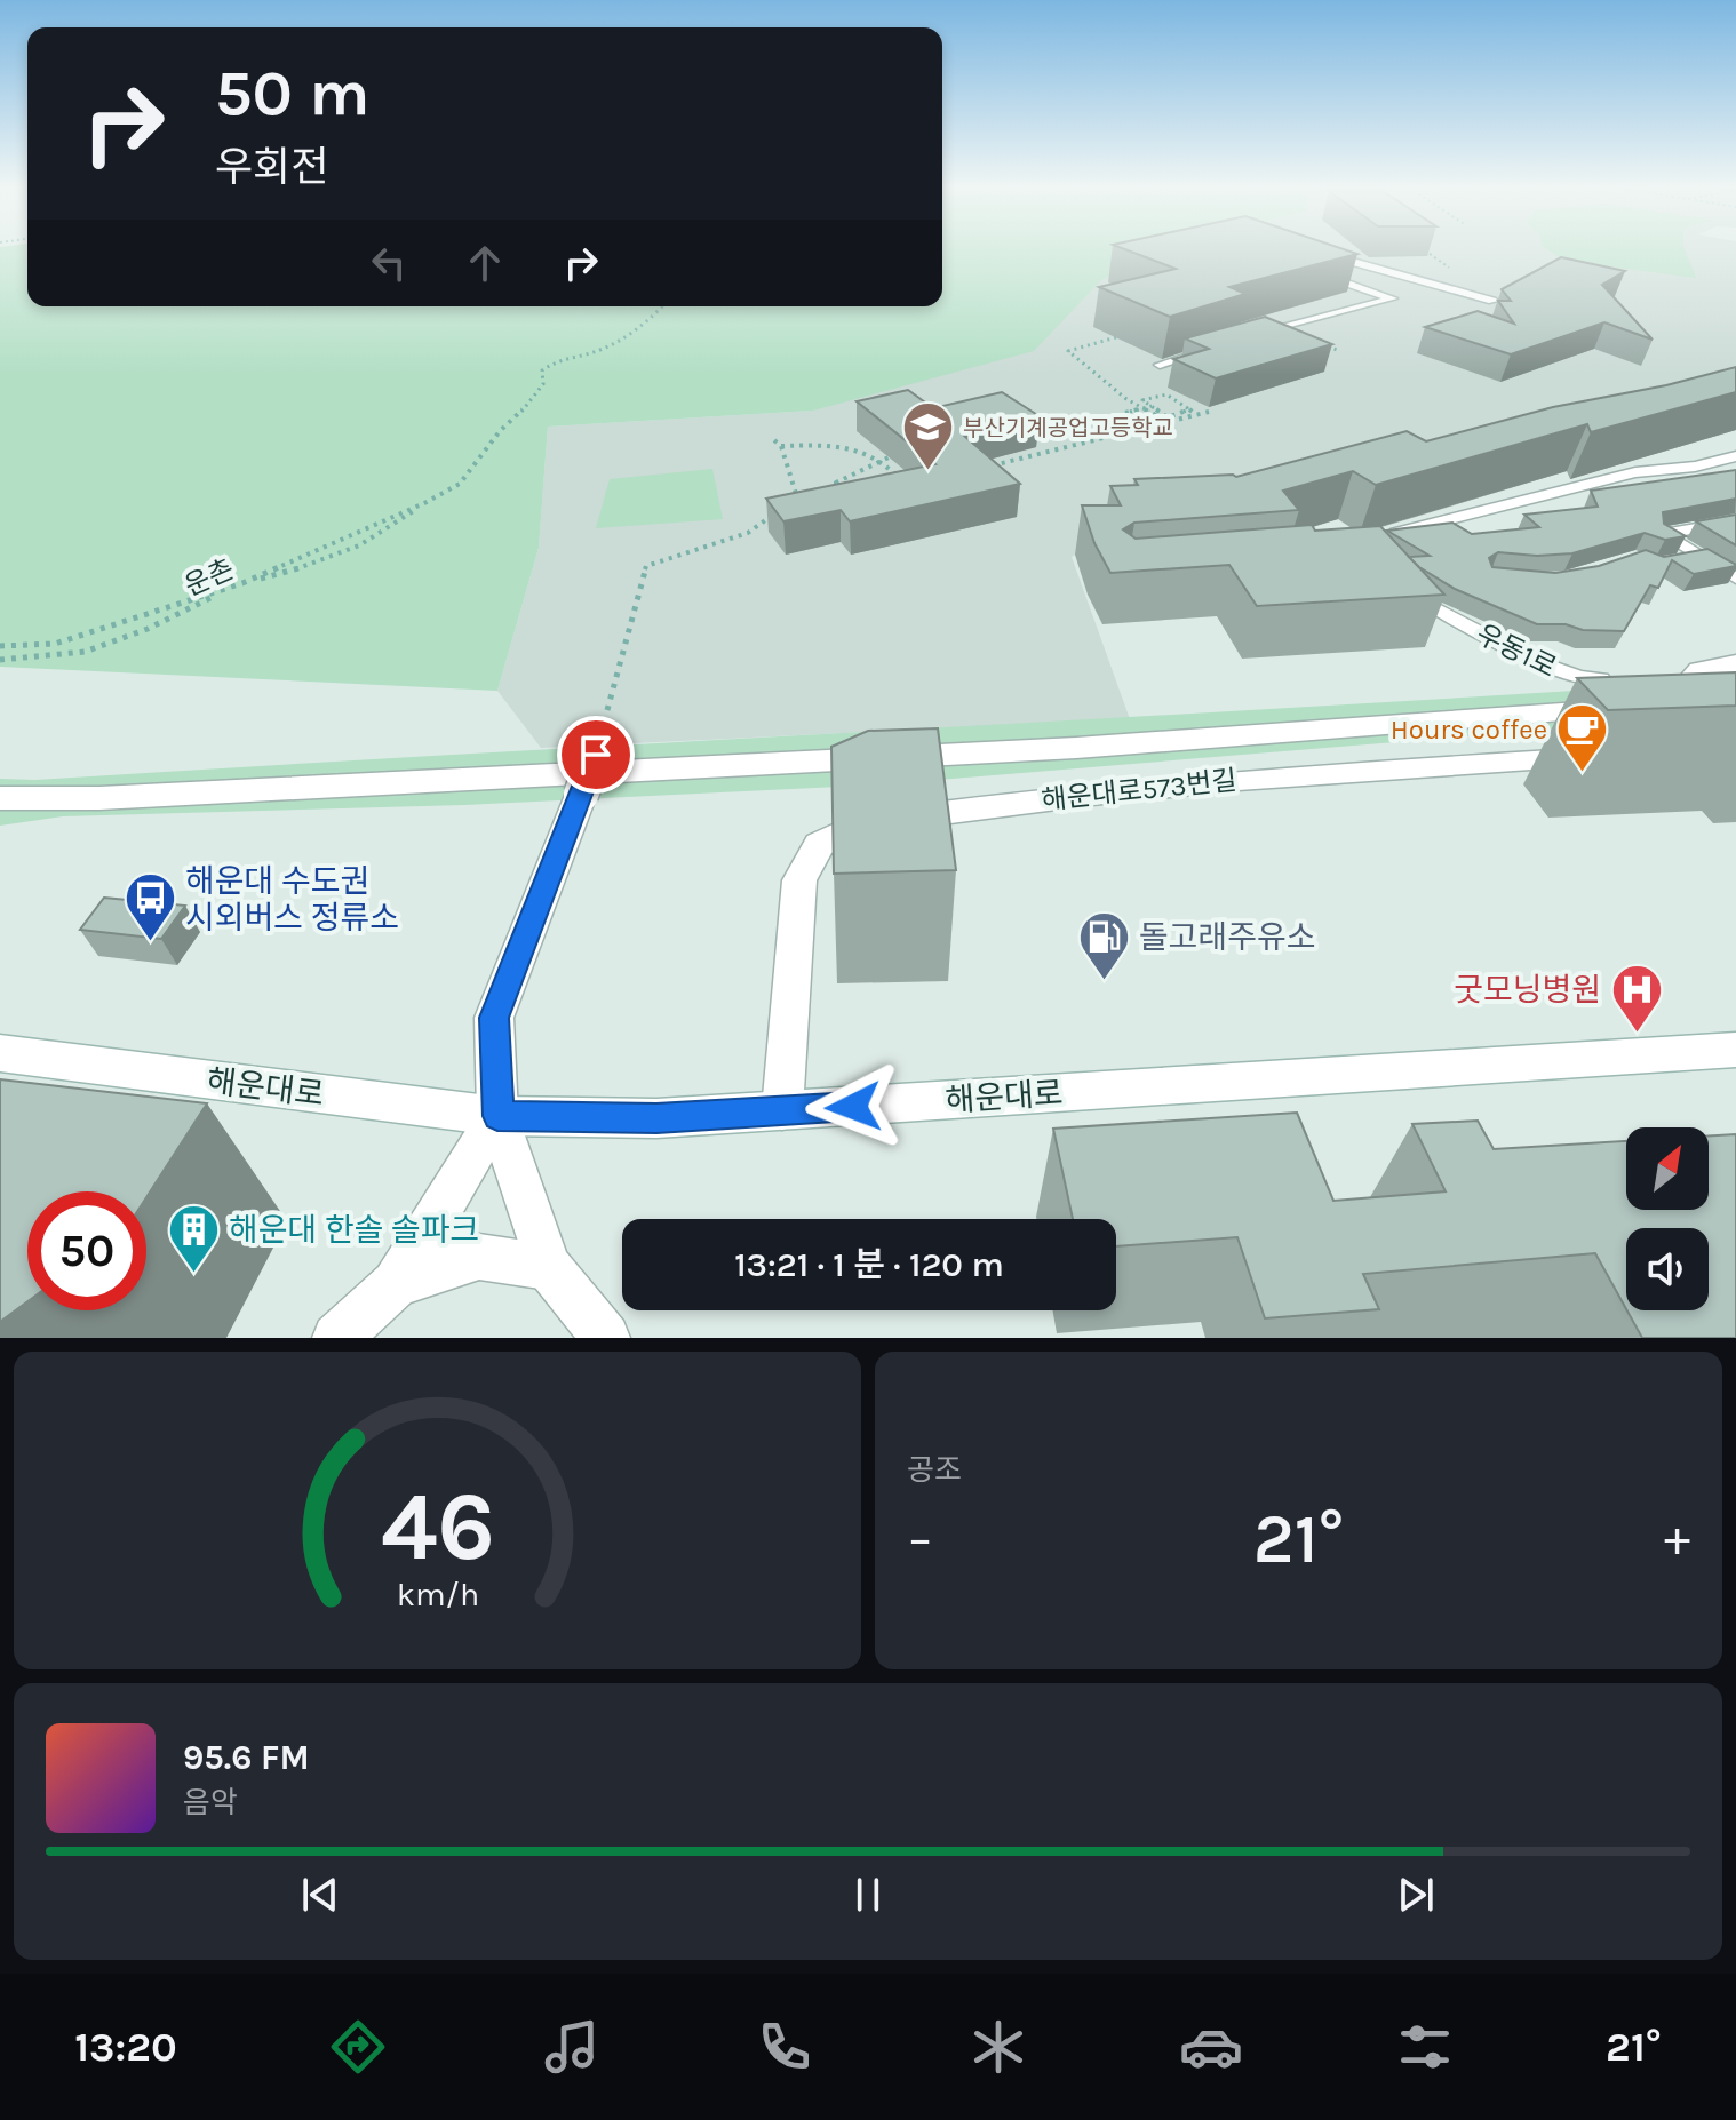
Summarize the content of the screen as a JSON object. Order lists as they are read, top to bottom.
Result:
{
  "streets": {
    "street": ["해운대로573번길", "해운대로"],
    "lane": ["우동1로"],
    "path": ["운촌"]
  },
  "crossings": [
    ["해운대로573번길", "해운대로"]
  ],
  "places": {
    "school or university": ["부산기계공업고등학교"],
    "cafe": ["Hours coffee"],
    "bus stop": ["해운대 수도권 시외버스 정류소"],
    "fuel station": ["돌고래주유소"],
    "hospital": ["굿모닝병원"],
    "building": ["해운대 한솔 솔파크"]
  },
  "north": "top right",
  "page": {
    "turn": ["50 m", "우회전"],
    "limit": "50",
    "trip": "13:21 · 1 분 · 120 m",
    "tile": "공조",
    "heat": ["−", "21°", "+"],
    "song": ["95.6 FM", "음악"],
    "tabs": ["13:20", "21°"],
    "gauge": ["46", "km/h"]
  }
}
